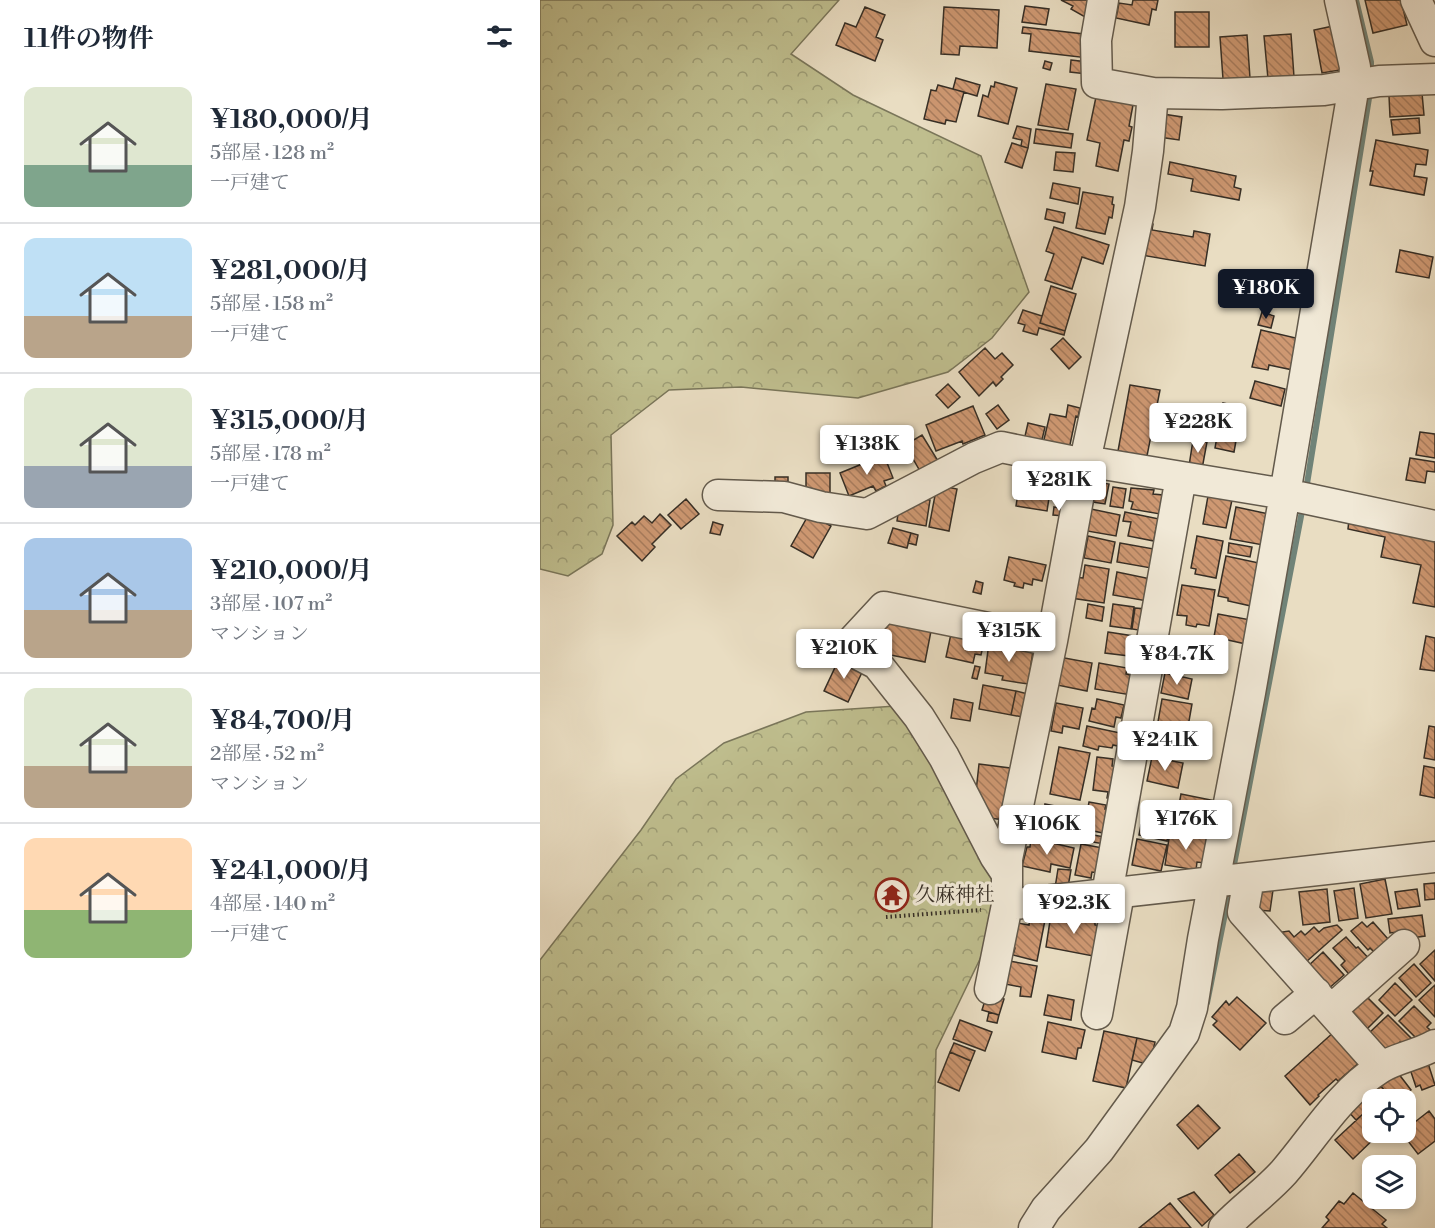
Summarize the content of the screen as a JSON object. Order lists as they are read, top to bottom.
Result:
{
  "places": {
    "temple": ["久麻神社"]
  },
  "page": {
    "heading": "11件の物件",
    "list": [
      {
        "name": "¥180,000/月",
        "note": "5部屋 · 128 m² · 一戸建て"
      },
      {
        "name": "¥281,000/月",
        "note": "5部屋 · 158 m² · 一戸建て"
      },
      {
        "name": "¥315,000/月",
        "note": "5部屋 · 178 m² · 一戸建て"
      },
      {
        "name": "¥210,000/月",
        "note": "3部屋 · 107 m² · マンション"
      },
      {
        "name": "¥84,700/月",
        "note": "2部屋 · 52 m² · マンション"
      },
      {
        "name": "¥241,000/月",
        "note": "4部屋 · 140 m² · 一戸建て"
      }
    ],
    "price": [
      "¥180K",
      "¥228K",
      "¥138K",
      "¥281K",
      "¥315K",
      "¥210K",
      "¥84.7K",
      "¥241K",
      "¥176K",
      "¥106K",
      "¥92.3K"
    ]
  }
}
